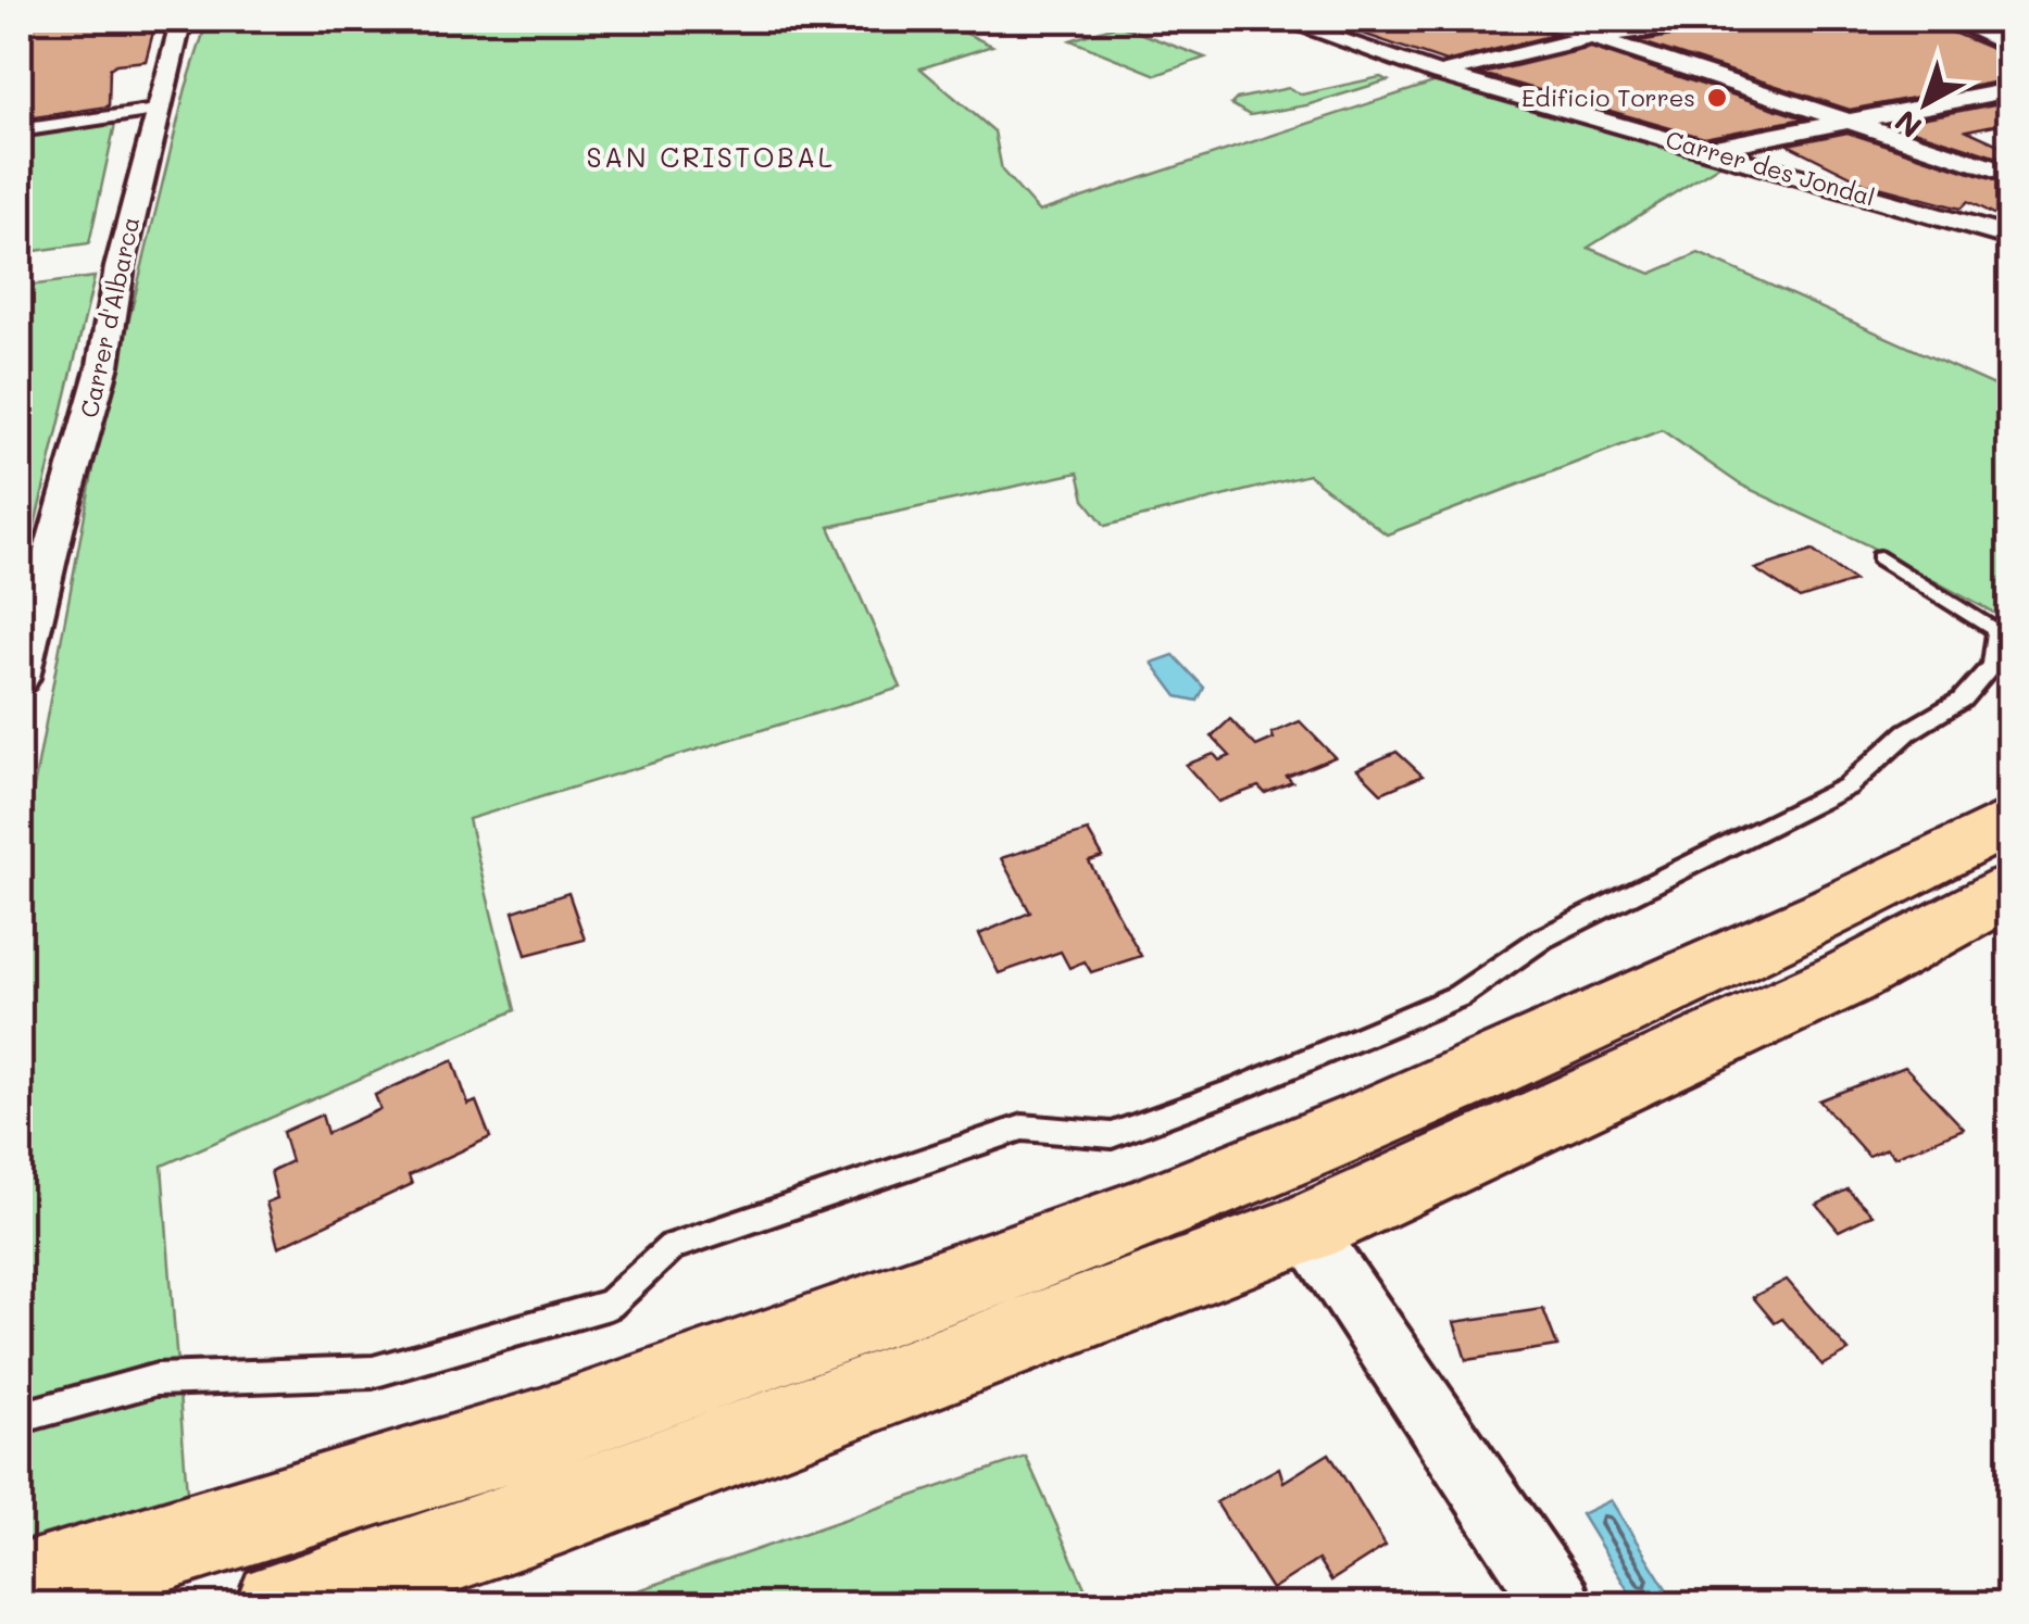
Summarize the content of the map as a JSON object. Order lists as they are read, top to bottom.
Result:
{
  "streets": {
    "street": ["Carrer des Jondal", "Carrer d'Albarca"]
  },
  "districts": ["SAN CRISTOBAL"],
  "places": ["Edificio Torres"],
  "north": "bottom left"
}
